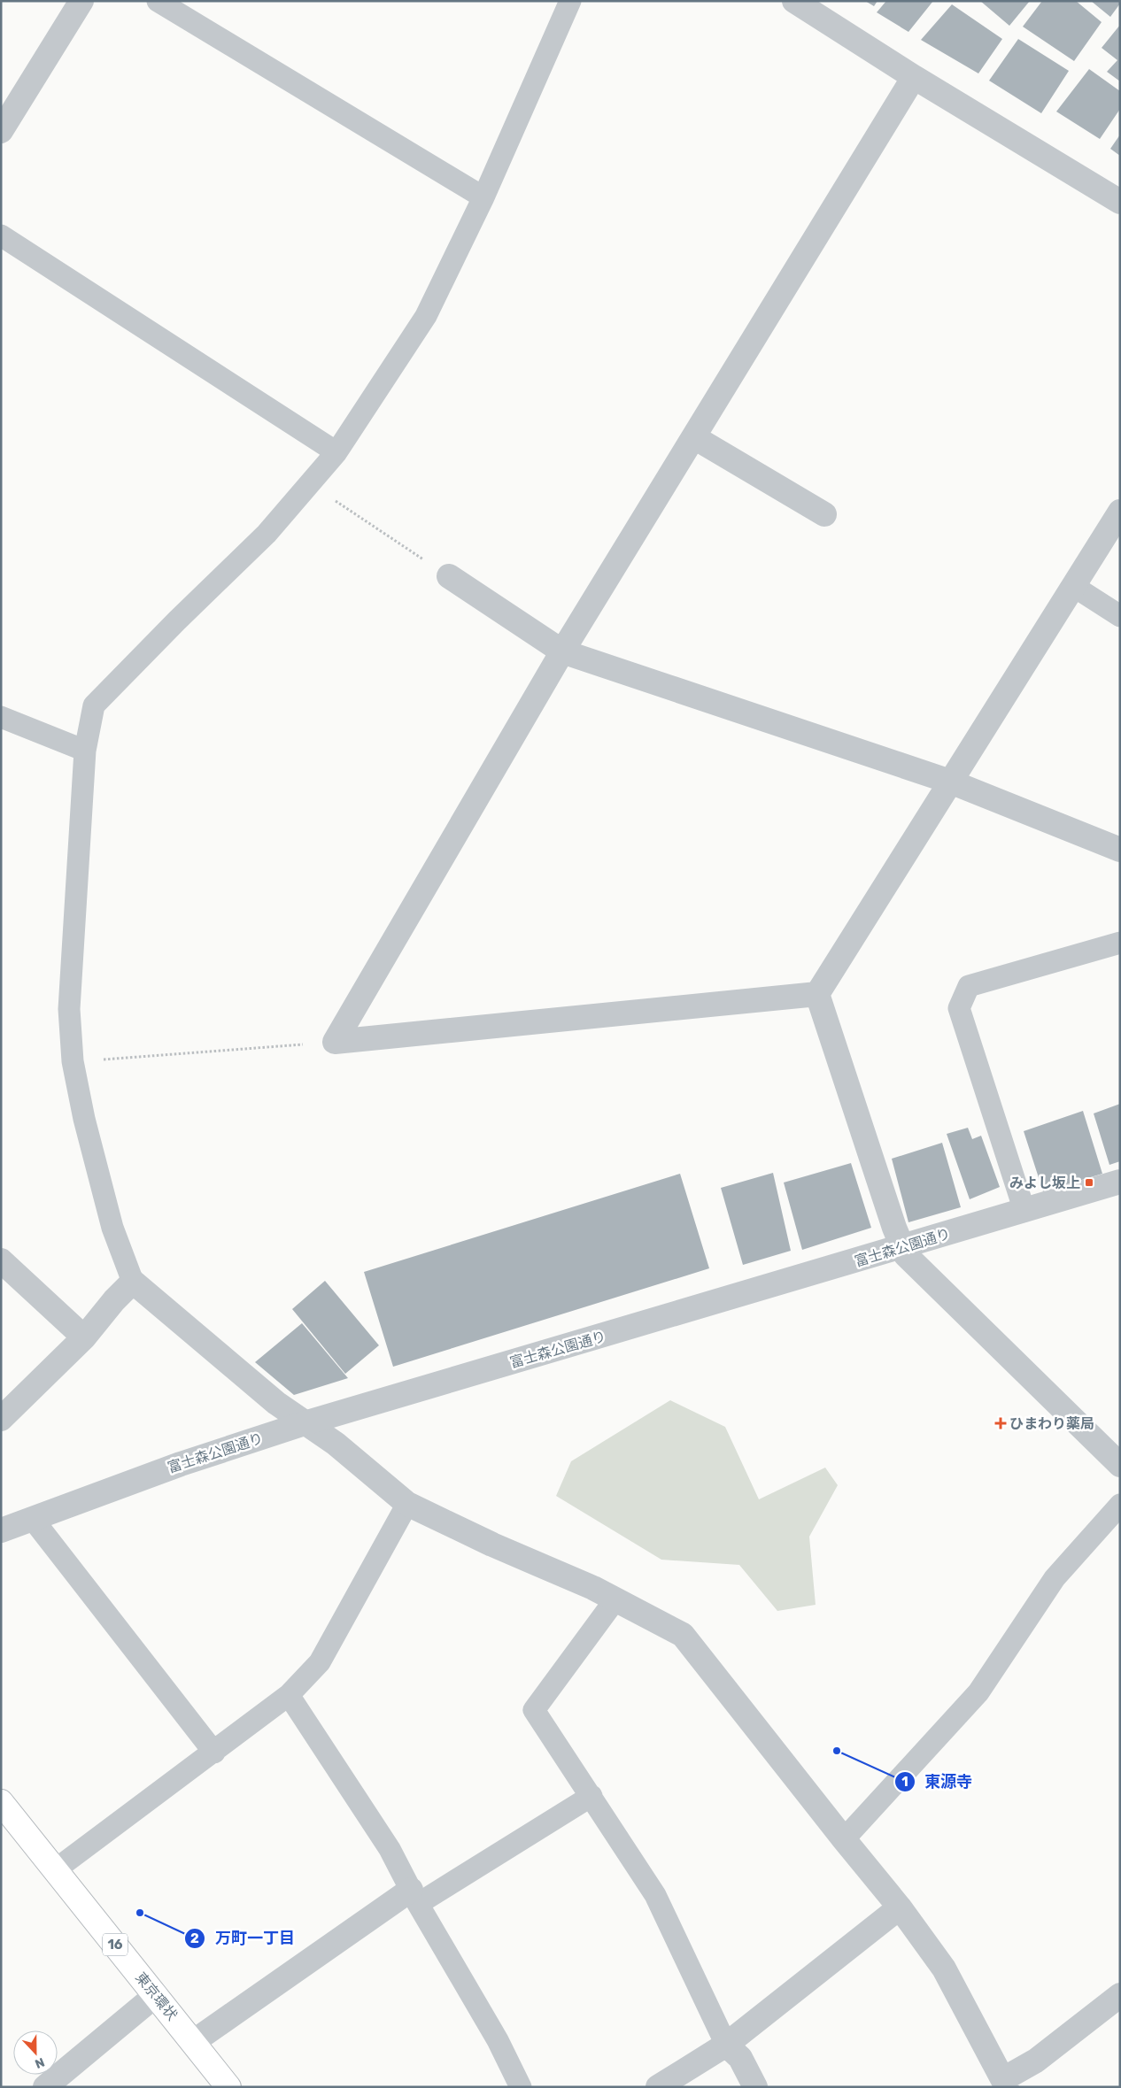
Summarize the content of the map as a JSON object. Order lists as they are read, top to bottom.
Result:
{
  "streets": {
    "highway": ["16", "東京環状"],
    "street": ["富士森公園通り"]
  },
  "places": {
    "transit": ["みよし坂上"],
    "health": ["ひまわり薬局"],
    "other": ["東源寺", "万町一丁目"]
  },
  "north": "bottom"
}
